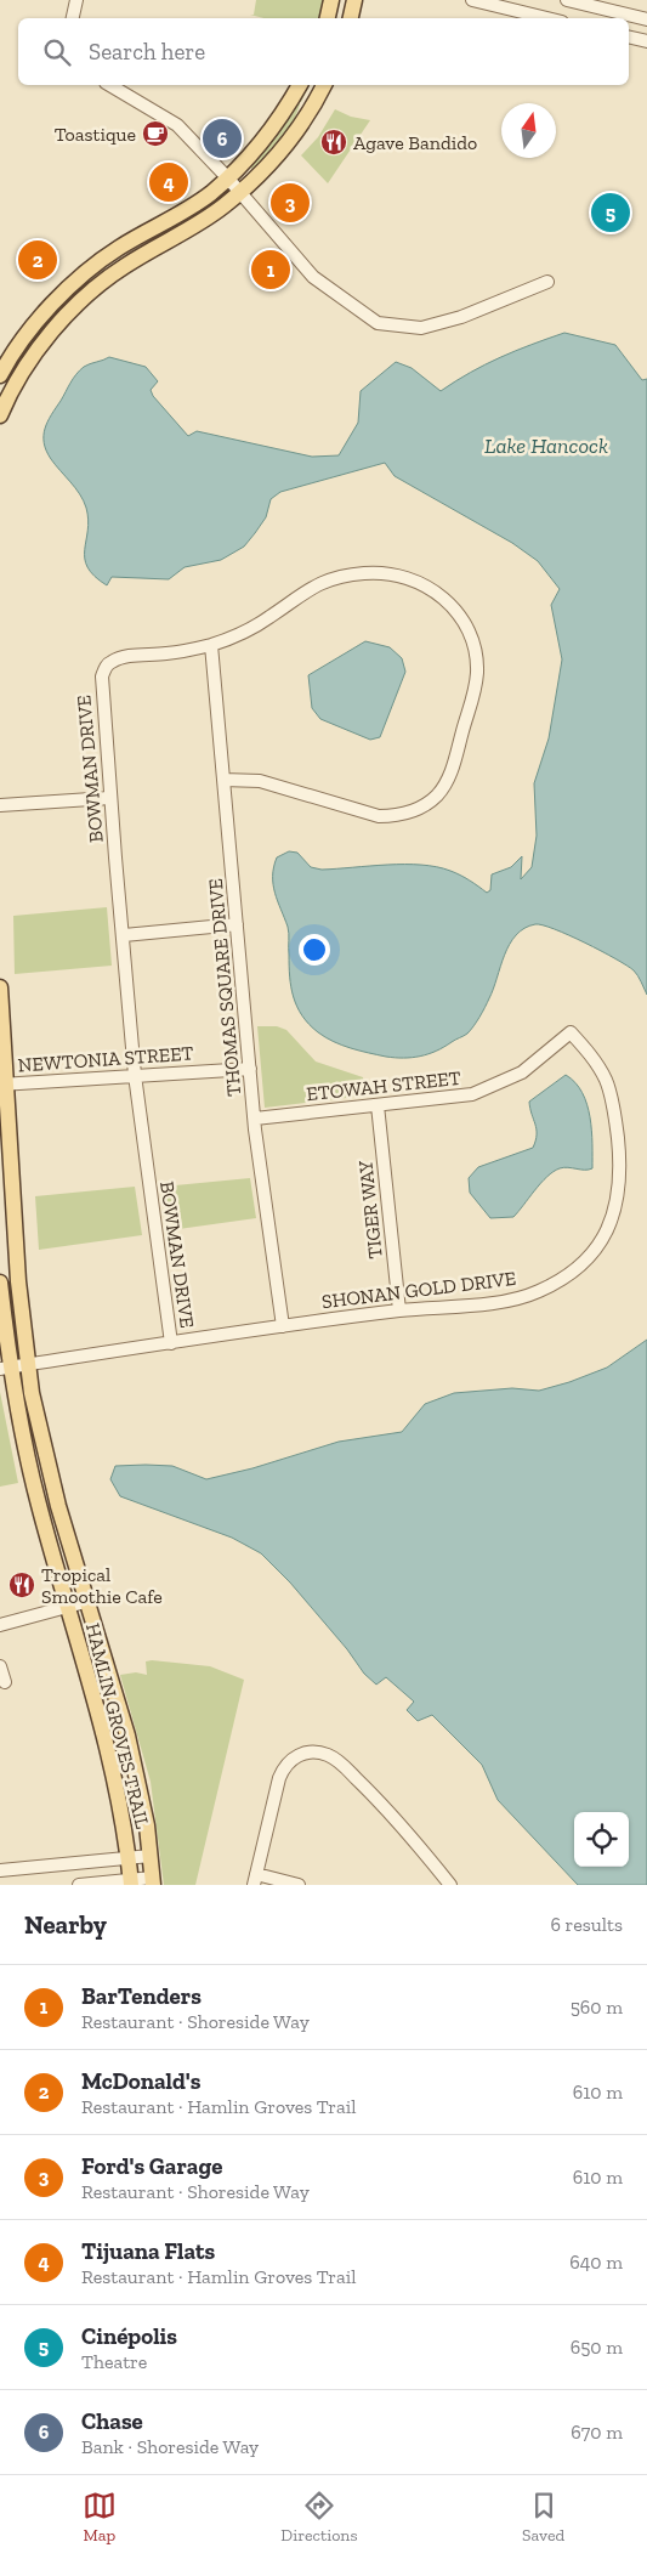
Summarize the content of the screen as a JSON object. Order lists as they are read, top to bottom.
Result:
{
  "streets": {
    "main road": ["HAMLIN GROVES TRAIL"],
    "street": [
      "BOWMAN DRIVE",
      "THOMAS SQUARE DRIVE",
      "NEWTONIA STREET",
      "ETOWAH STREET",
      "TIGER WAY",
      "SHONAN GOLD DRIVE"
    ]
  },
  "crossings": [
    ["BOWMAN DRIVE", "THOMAS SQUARE DRIVE"],
    ["BOWMAN DRIVE", "NEWTONIA STREET"],
    ["BOWMAN DRIVE", "SHONAN GOLD DRIVE"],
    ["THOMAS SQUARE DRIVE", "NEWTONIA STREET"],
    ["THOMAS SQUARE DRIVE", "ETOWAH STREET"],
    ["THOMAS SQUARE DRIVE", "SHONAN GOLD DRIVE"],
    ["NEWTONIA STREET", "HAMLIN GROVES TRAIL"],
    ["ETOWAH STREET", "TIGER WAY"],
    ["ETOWAH STREET", "SHONAN GOLD DRIVE"],
    ["TIGER WAY", "SHONAN GOLD DRIVE"],
    ["SHONAN GOLD DRIVE", "HAMLIN GROVES TRAIL"]
  ],
  "water": ["Lake Hancock"],
  "places": {
    "cafe": ["Toastique"],
    "restaurant": ["Agave Bandido", "Tropical Smoothie Cafe"]
  },
  "north": "top",
  "page": {
    "search": "Search here",
    "pins": [
      "6",
      "4",
      "3",
      "5",
      "2",
      "1"
    ],
    "heading": ["Nearby", "6 results"],
    "list": [
      {
        "mark": "1",
        "name": "BarTenders",
        "note": "Restaurant · Shoreside Way",
        "value": "560 m"
      },
      {
        "mark": "2",
        "name": "McDonald's",
        "note": "Restaurant · Hamlin Groves Trail",
        "value": "610 m"
      },
      {
        "mark": "3",
        "name": "Ford's Garage",
        "note": "Restaurant · Shoreside Way",
        "value": "610 m"
      },
      {
        "mark": "4",
        "name": "Tijuana Flats",
        "note": "Restaurant · Hamlin Groves Trail",
        "value": "640 m"
      },
      {
        "mark": "5",
        "name": "Cinépolis",
        "note": "Theatre",
        "value": "650 m"
      },
      {
        "mark": "6",
        "name": "Chase",
        "note": "Bank · Shoreside Way",
        "value": "670 m"
      }
    ],
    "nav": ["Map", "Directions", "Saved"]
  }
}
